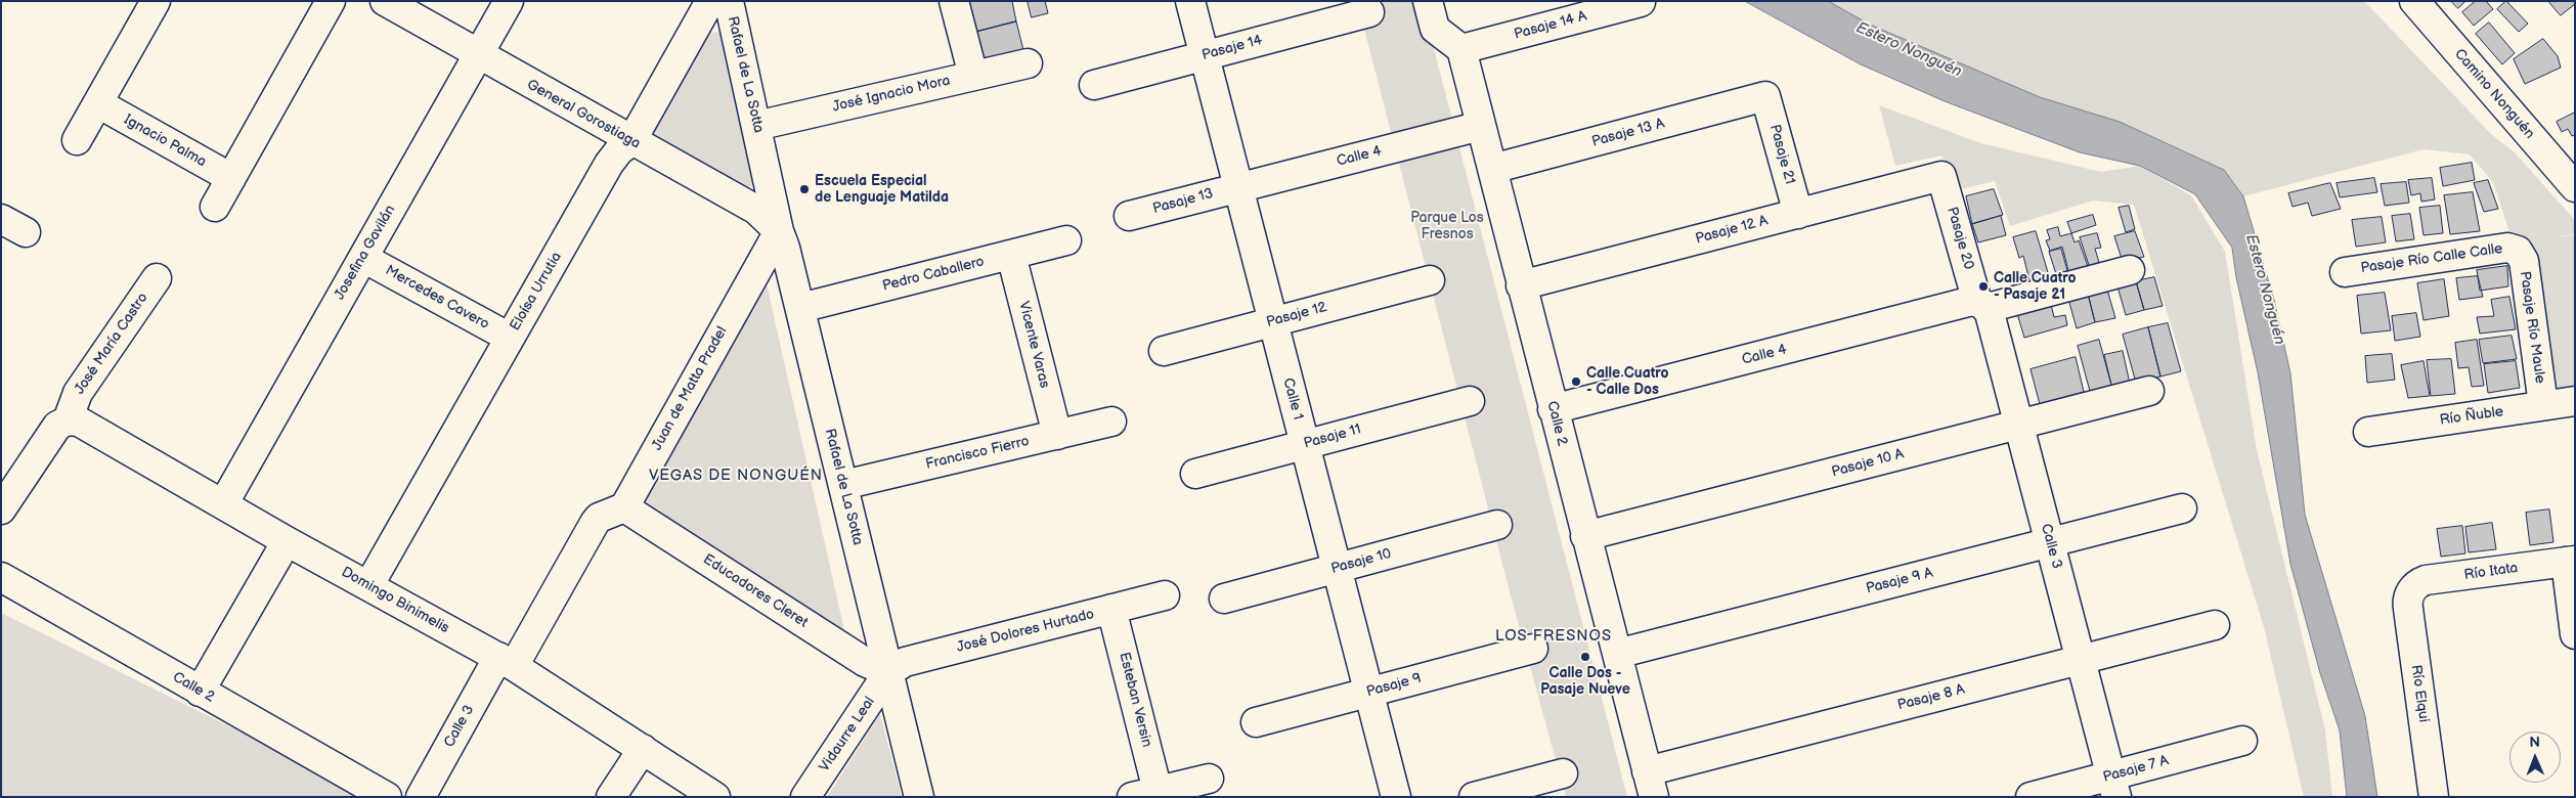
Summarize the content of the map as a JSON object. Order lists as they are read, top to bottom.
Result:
{
  "streets": {
    "street": [
      "Pasaje 14 A",
      "Pasaje 14",
      "Rafael de La Sotta",
      "José Ignacio Mora",
      "Camino Nonguén",
      "General Gorostiaga",
      "Pasaje 13 A",
      "Ignacio Palma",
      "Pasaje 21",
      "Calle 4",
      "Pasaje 13",
      "Pasaje 12 A",
      "Pasaje 20",
      "Josefina Gavilán",
      "Pasaje Río Calle Calle",
      "Pedro Caballero",
      "Eloísa Urrutia",
      "Mercedes Cavero",
      "Pasaje 12",
      "Pasaje Río Maule",
      "José María Castro",
      "Vicente Varas",
      "Juan de Matta Pradel",
      "Calle 1",
      "Río Ñuble",
      "Calle 2",
      "Pasaje 11",
      "Francisco Fierro",
      "Pasaje 10 A",
      "Calle 3",
      "Pasaje 10",
      "Río Itata",
      "Pasaje 9 A",
      "Educadores Cleret",
      "Domingo Binimelis",
      "José Dolores Hurtado",
      "Pasaje 9",
      "Río Elqui",
      "Pasaje 8 A",
      "Esteban Versin",
      "Vidaurre Leal",
      "Pasaje 7 A"
    ]
  },
  "crossings": [
    ["Pasaje 14 A", "Calle 2"],
    ["Pasaje 14", "Calle 1"],
    ["Rafael de La Sotta", "José Ignacio Mora"],
    ["Rafael de La Sotta", "General Gorostiaga"],
    ["Rafael de La Sotta", "Pedro Caballero"],
    ["Rafael de La Sotta", "Juan de Matta Pradel"],
    ["Rafael de La Sotta", "Francisco Fierro"],
    ["Rafael de La Sotta", "Educadores Cleret"],
    ["Rafael de La Sotta", "José Dolores Hurtado"],
    ["Rafael de La Sotta", "Vidaurre Leal"],
    ["General Gorostiaga", "Josefina Gavilán"],
    ["General Gorostiaga", "Eloísa Urrutia"],
    ["General Gorostiaga", "Juan de Matta Pradel"],
    ["Pasaje 13 A", "Pasaje 21"],
    ["Pasaje 13 A", "Calle 2"],
    ["Pasaje 21", "Pasaje 12 A"],
    ["Calle 4", "Pasaje 13"],
    ["Calle 4", "Pasaje 20"],
    ["Calle 4", "Calle 1"],
    ["Calle 4", "Calle 2"],
    ["Calle 4", "Calle 3"],
    ["Pasaje 13", "Calle 1"],
    ["Pasaje 12 A", "Pasaje 20"],
    ["Pasaje 12 A", "Calle 2"],
    ["Pasaje 20", "Calle 3"],
    ["Josefina Gavilán", "Mercedes Cavero"],
    ["Josefina Gavilán", "Domingo Binimelis"],
    ["Pasaje Río Calle Calle", "Pasaje Río Maule"],
    ["Pedro Caballero", "Vicente Varas"],
    ["Eloísa Urrutia", "Mercedes Cavero"],
    ["Eloísa Urrutia", "Domingo Binimelis"],
    ["Pasaje 12", "Calle 1"],
    ["Pasaje Río Maule", "Río Ñuble"],
    ["José María Castro", "Domingo Binimelis"],
    ["Vicente Varas", "Francisco Fierro"],
    ["Juan de Matta Pradel", "Educadores Cleret"],
    ["Calle 1", "Pasaje 11"],
    ["Calle 1", "Pasaje 10"],
    ["Calle 1", "Pasaje 9"],
    ["Calle 2", "Pasaje 10 A"],
    ["Calle 2", "Pasaje 9 A"],
    ["Calle 2", "Pasaje 8 A"],
    ["Pasaje 10 A", "Calle 3"],
    ["Calle 3", "Pasaje 9 A"],
    ["Calle 3", "Domingo Binimelis"],
    ["Calle 3", "Pasaje 8 A"],
    ["Calle 3", "Pasaje 7 A"],
    ["Río Itata", "Río Elqui"],
    ["Educadores Cleret", "José Dolores Hurtado"],
    ["Educadores Cleret", "Vidaurre Leal"],
    ["José Dolores Hurtado", "Esteban Versin"],
    ["José Dolores Hurtado", "Vidaurre Leal"]
  ],
  "districts": ["VEGAS DE NONGUÉN", "LOS FRESNOS"],
  "water": ["Estero Nonguén"],
  "parks": ["Parque Los Fresnos"],
  "places": [
    "Escuela Especial de Lenguaje Matilda",
    "Calle Cuatro - Pasaje 21",
    "Calle Cuatro - Calle Dos",
    "Calle Dos - Pasaje Nueve"
  ],
  "north": "top"
}
